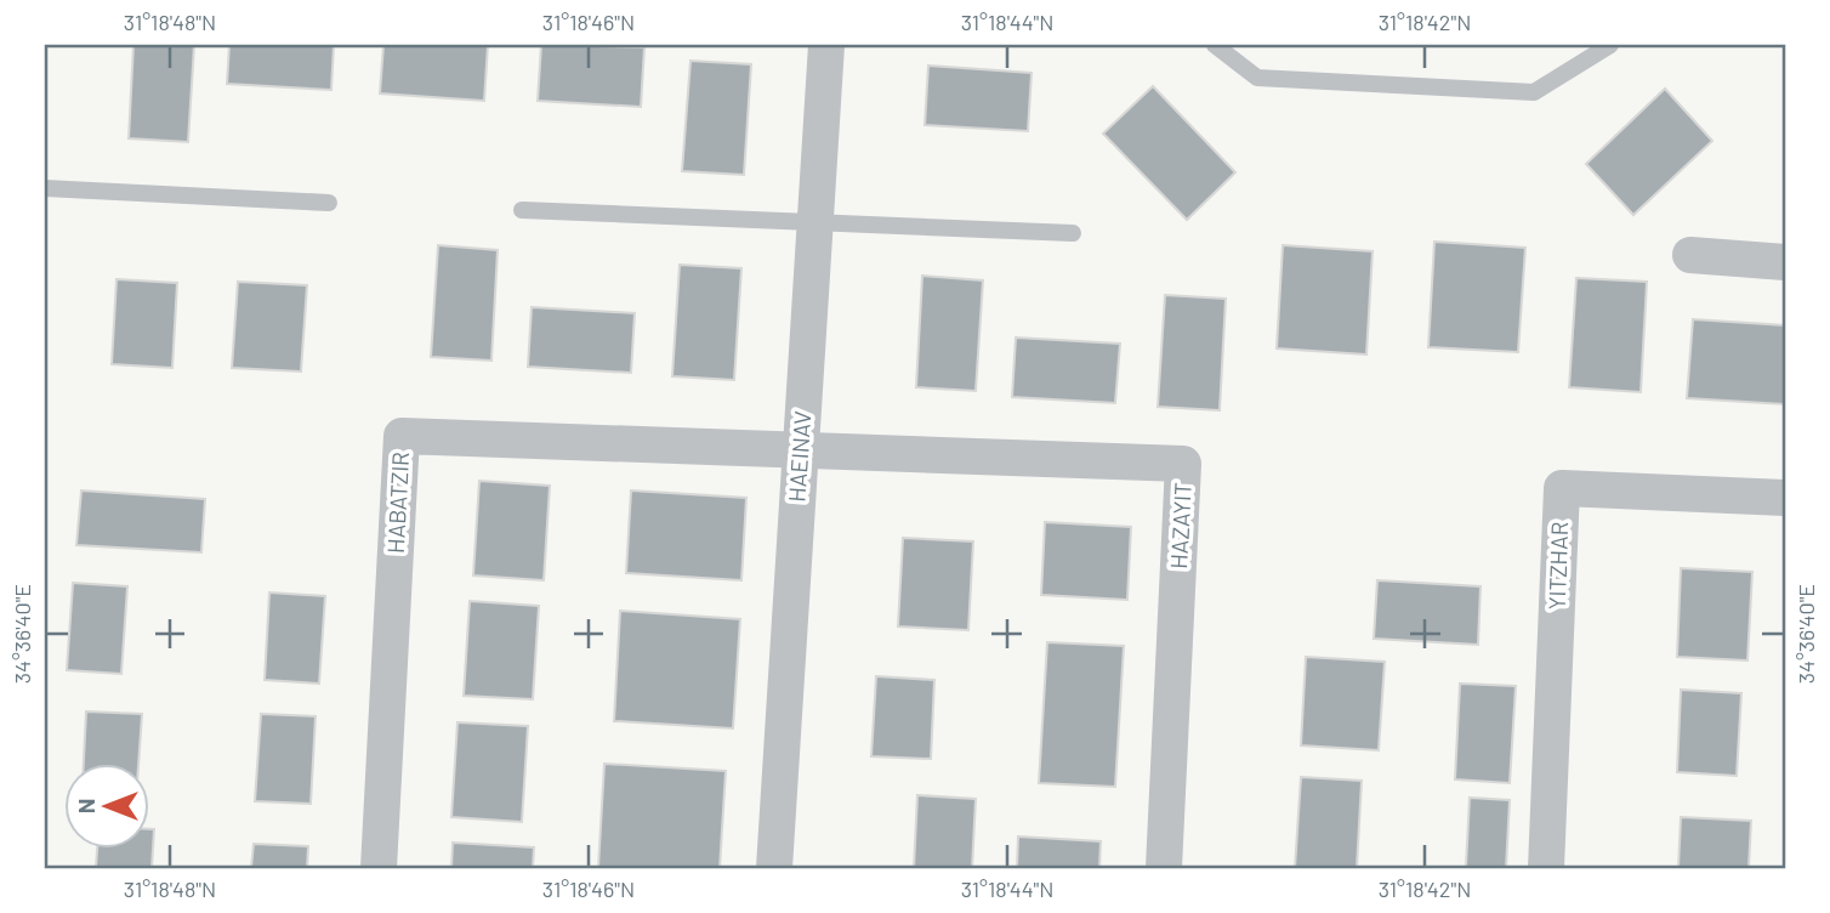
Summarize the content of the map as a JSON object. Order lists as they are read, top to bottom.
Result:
{
  "streets": {
    "street": [
      "HAEINAV",
      "HABATZIR",
      "HAZAYIT",
      "YITZHAR"
    ]
  },
  "crossings": [
    ["HAEINAV", "HABATZIR"],
    ["HAEINAV", "HAZAYIT"],
    ["HABATZIR", "HAZAYIT"]
  ],
  "north": "left",
  "coordinates": [
    "31°18'48\"N",
    "31°18'46\"N",
    "31°18'44\"N",
    "31°18'42\"N",
    "34°36'40\"E"
  ]
}
